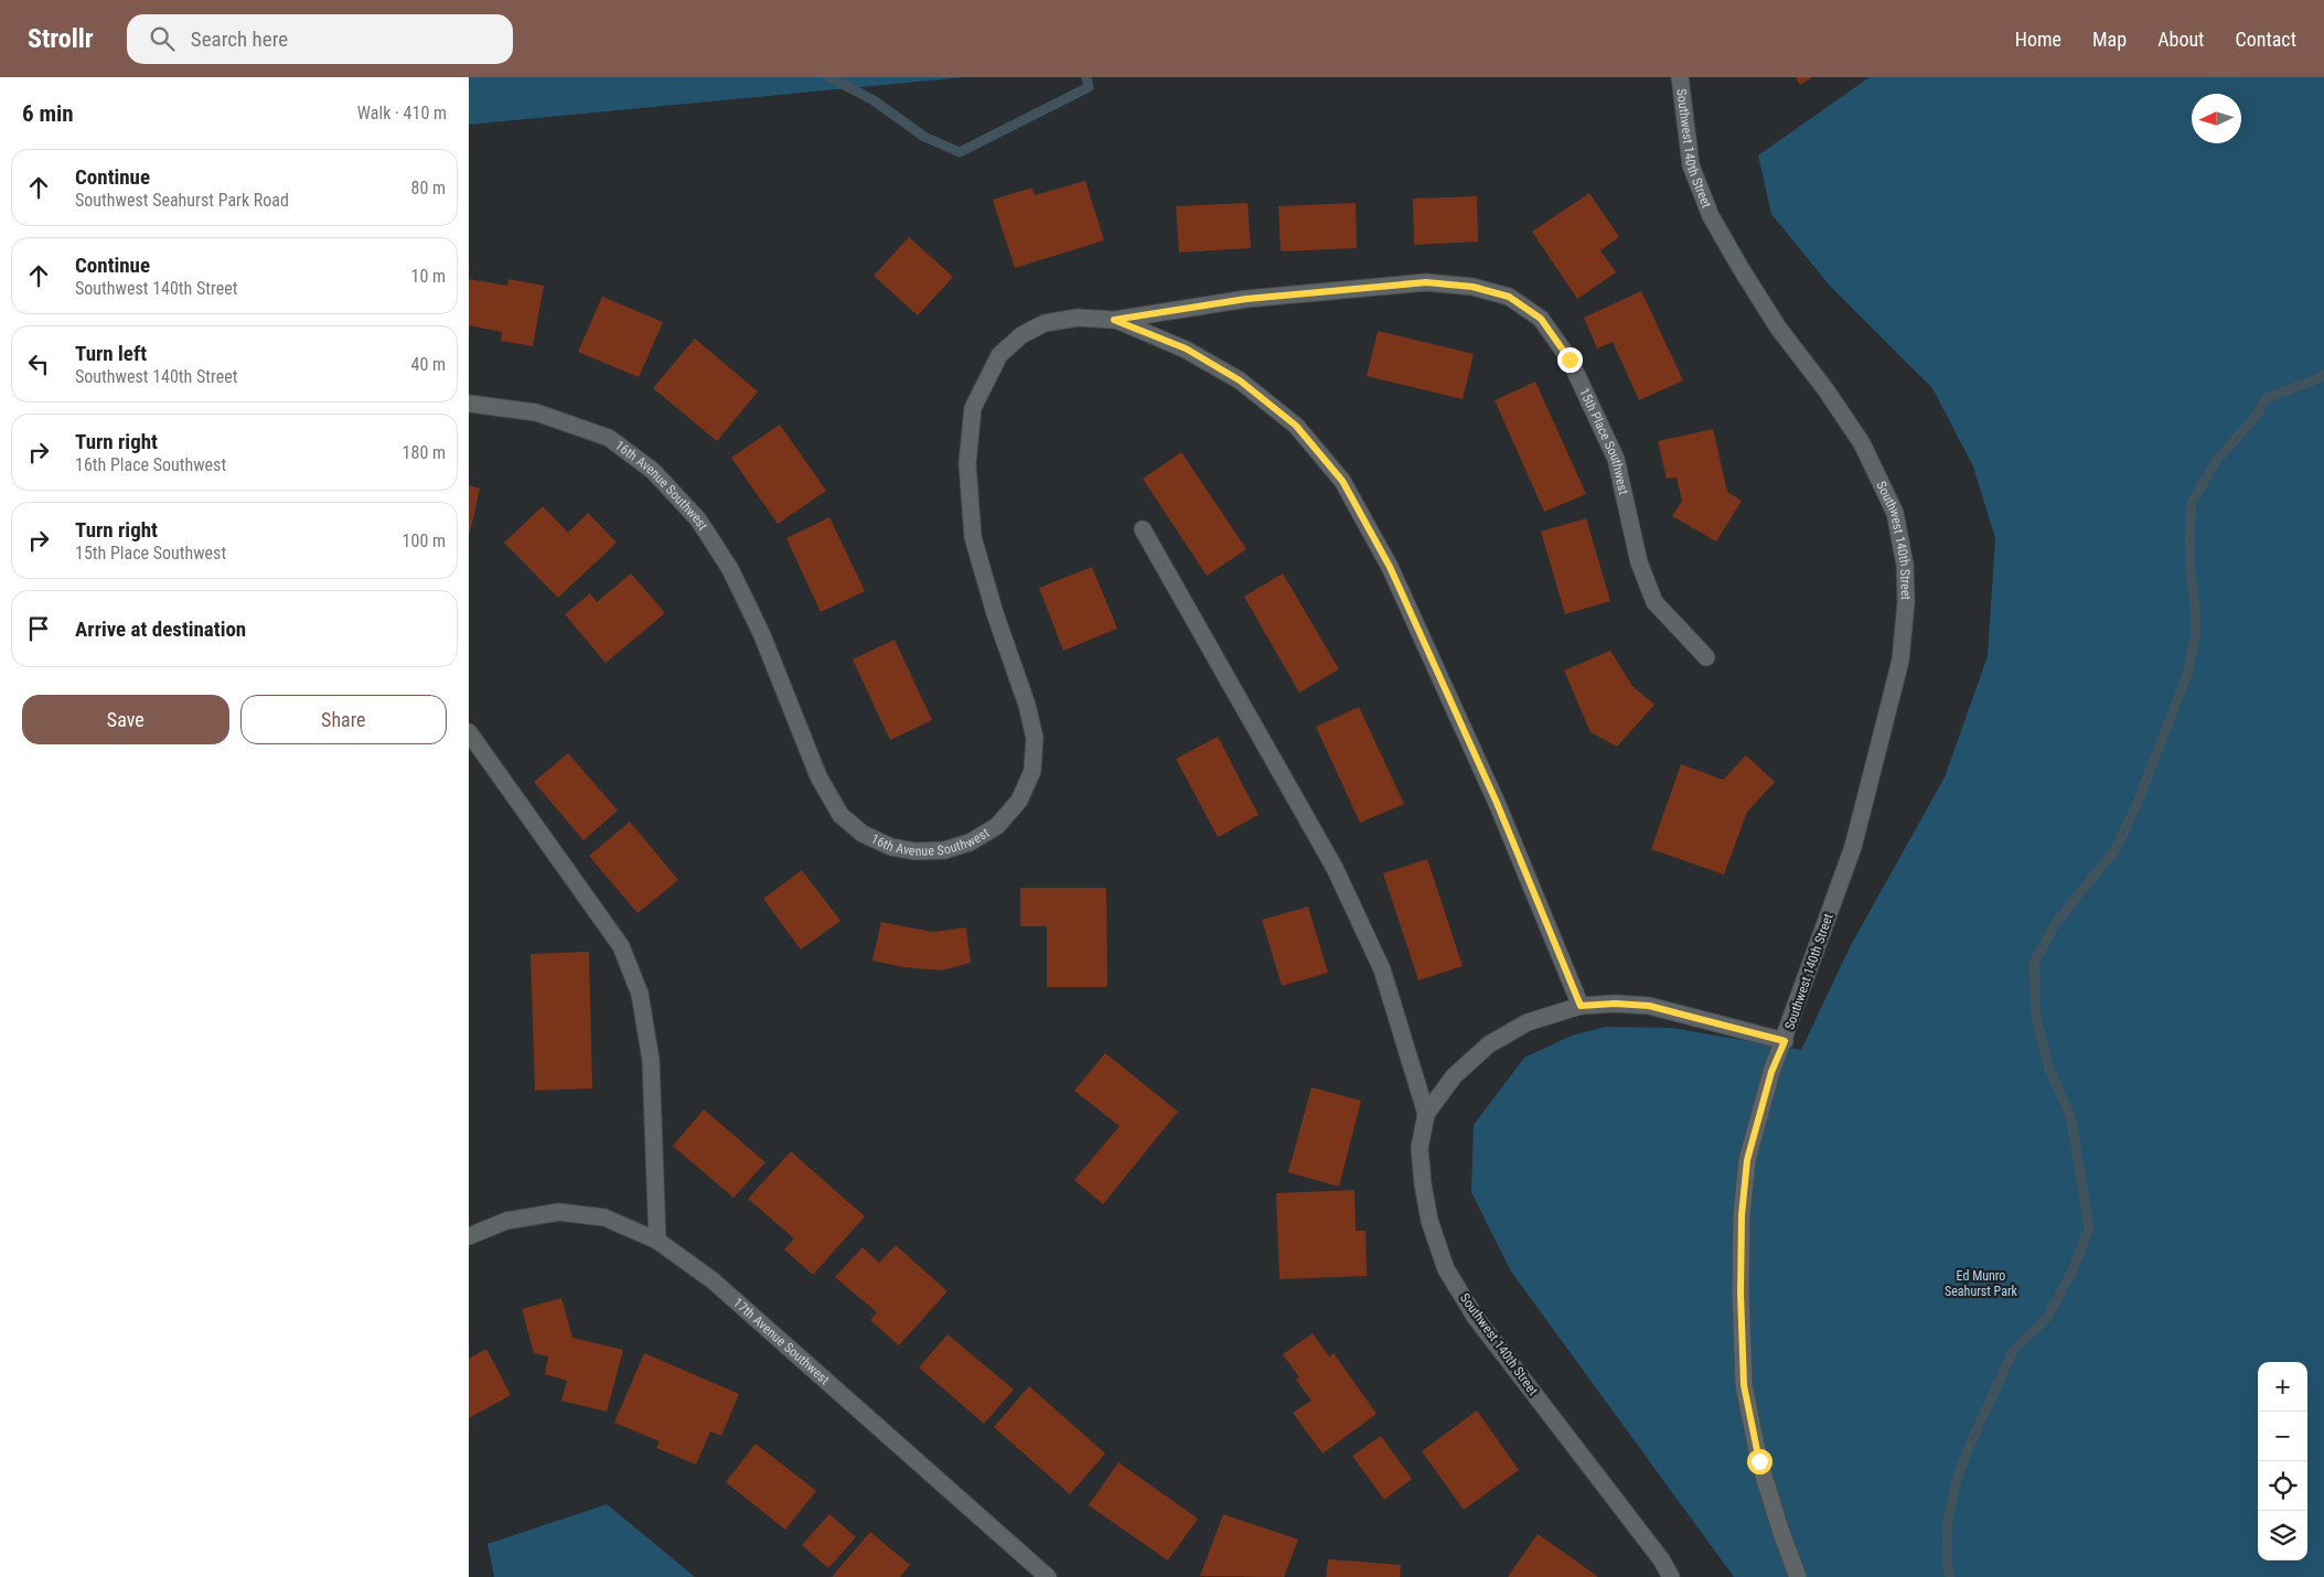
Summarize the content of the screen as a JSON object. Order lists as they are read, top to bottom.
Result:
{
  "streets": {
    "street": [
      "Southwest 140th Street",
      "15th Place Southwest",
      "16th Avenue Southwest",
      "17th Avenue Southwest"
    ]
  },
  "crossings": [
    ["15th Place Southwest", "16th Avenue Southwest"]
  ],
  "parks": ["Ed Munro Seahurst Park"],
  "north": "left",
  "page": {
    "header": "Strollr",
    "search": "Search here",
    "nav": [
      "Home",
      "Map",
      "About",
      "Contact"
    ],
    "heading": ["6 min", "Walk · 410 m"],
    "list": [
      ["Continue", "Southwest Seahurst Park Road", "80 m"],
      ["Continue", "Southwest 140th Street", "10 m"],
      ["Turn left", "Southwest 140th Street", "40 m"],
      ["Turn right", "16th Place Southwest", "180 m"],
      ["Turn right", "15th Place Southwest", "100 m"],
      "Arrive at destination"
    ],
    "buttons": ["Save", "Share"],
    "map_buttons": ["+", "−"]
  }
}
